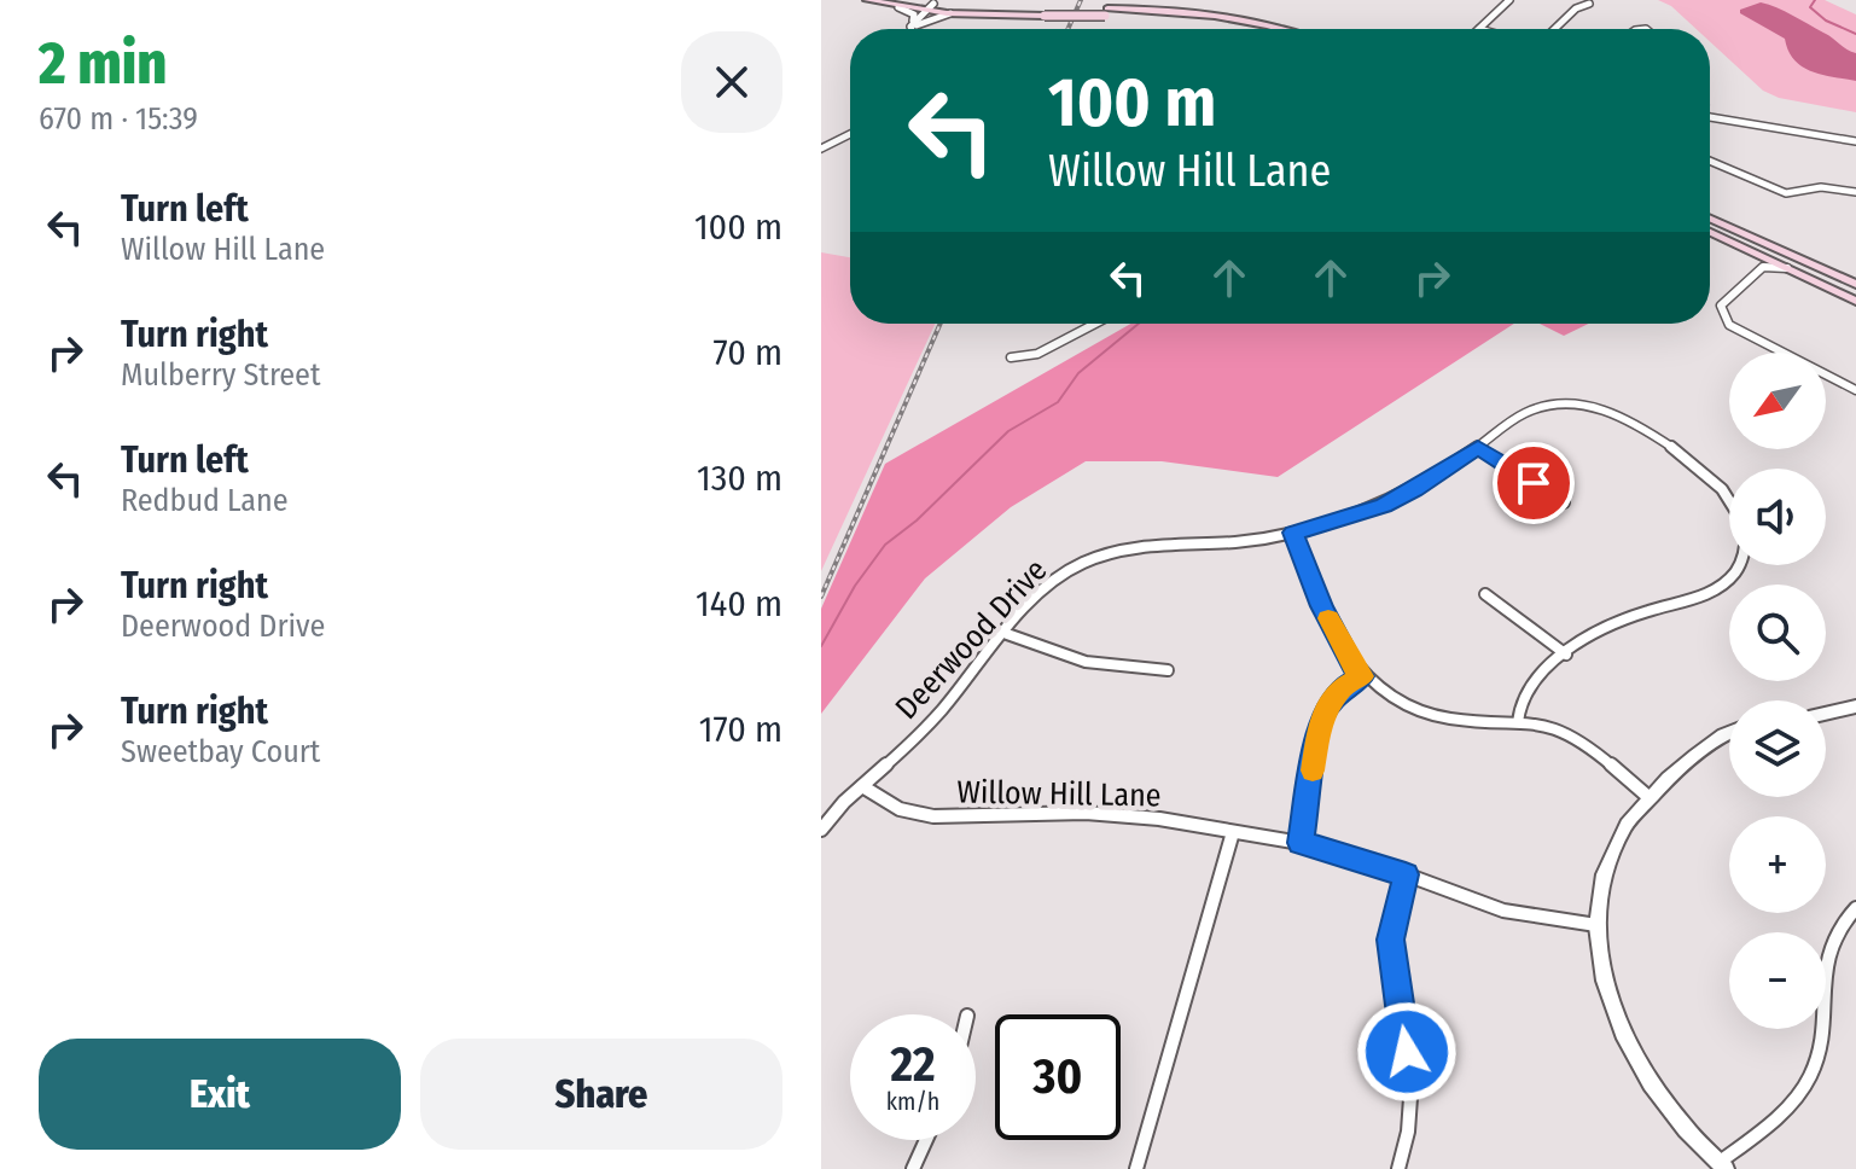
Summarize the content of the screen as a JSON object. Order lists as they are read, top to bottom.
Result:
{
  "streets": {
    "street": ["Deerwood Drive", "Willow Hill Lane"]
  },
  "crossings": [
    ["Deerwood Drive", "Willow Hill Lane"]
  ],
  "north": "bottom left",
  "page": {
    "heading": ["2 min", "670 m · 15:39"],
    "turn": ["100 m", "Willow Hill Lane"],
    "list": [
      {
        "name": "Turn left",
        "note": "Willow Hill Lane",
        "value": "100 m"
      },
      {
        "name": "Turn right",
        "note": "Mulberry Street",
        "value": "70 m"
      },
      {
        "name": "Turn left",
        "note": "Redbud Lane",
        "value": "130 m"
      },
      {
        "name": "Turn right",
        "note": "Deerwood Drive",
        "value": "140 m"
      },
      {
        "name": "Turn right",
        "note": "Sweetbay Court",
        "value": "170 m"
      }
    ],
    "map_buttons": ["+", "−"],
    "speed": "22 km/h",
    "limit": "30",
    "buttons": ["Exit", "Share"]
  }
}
